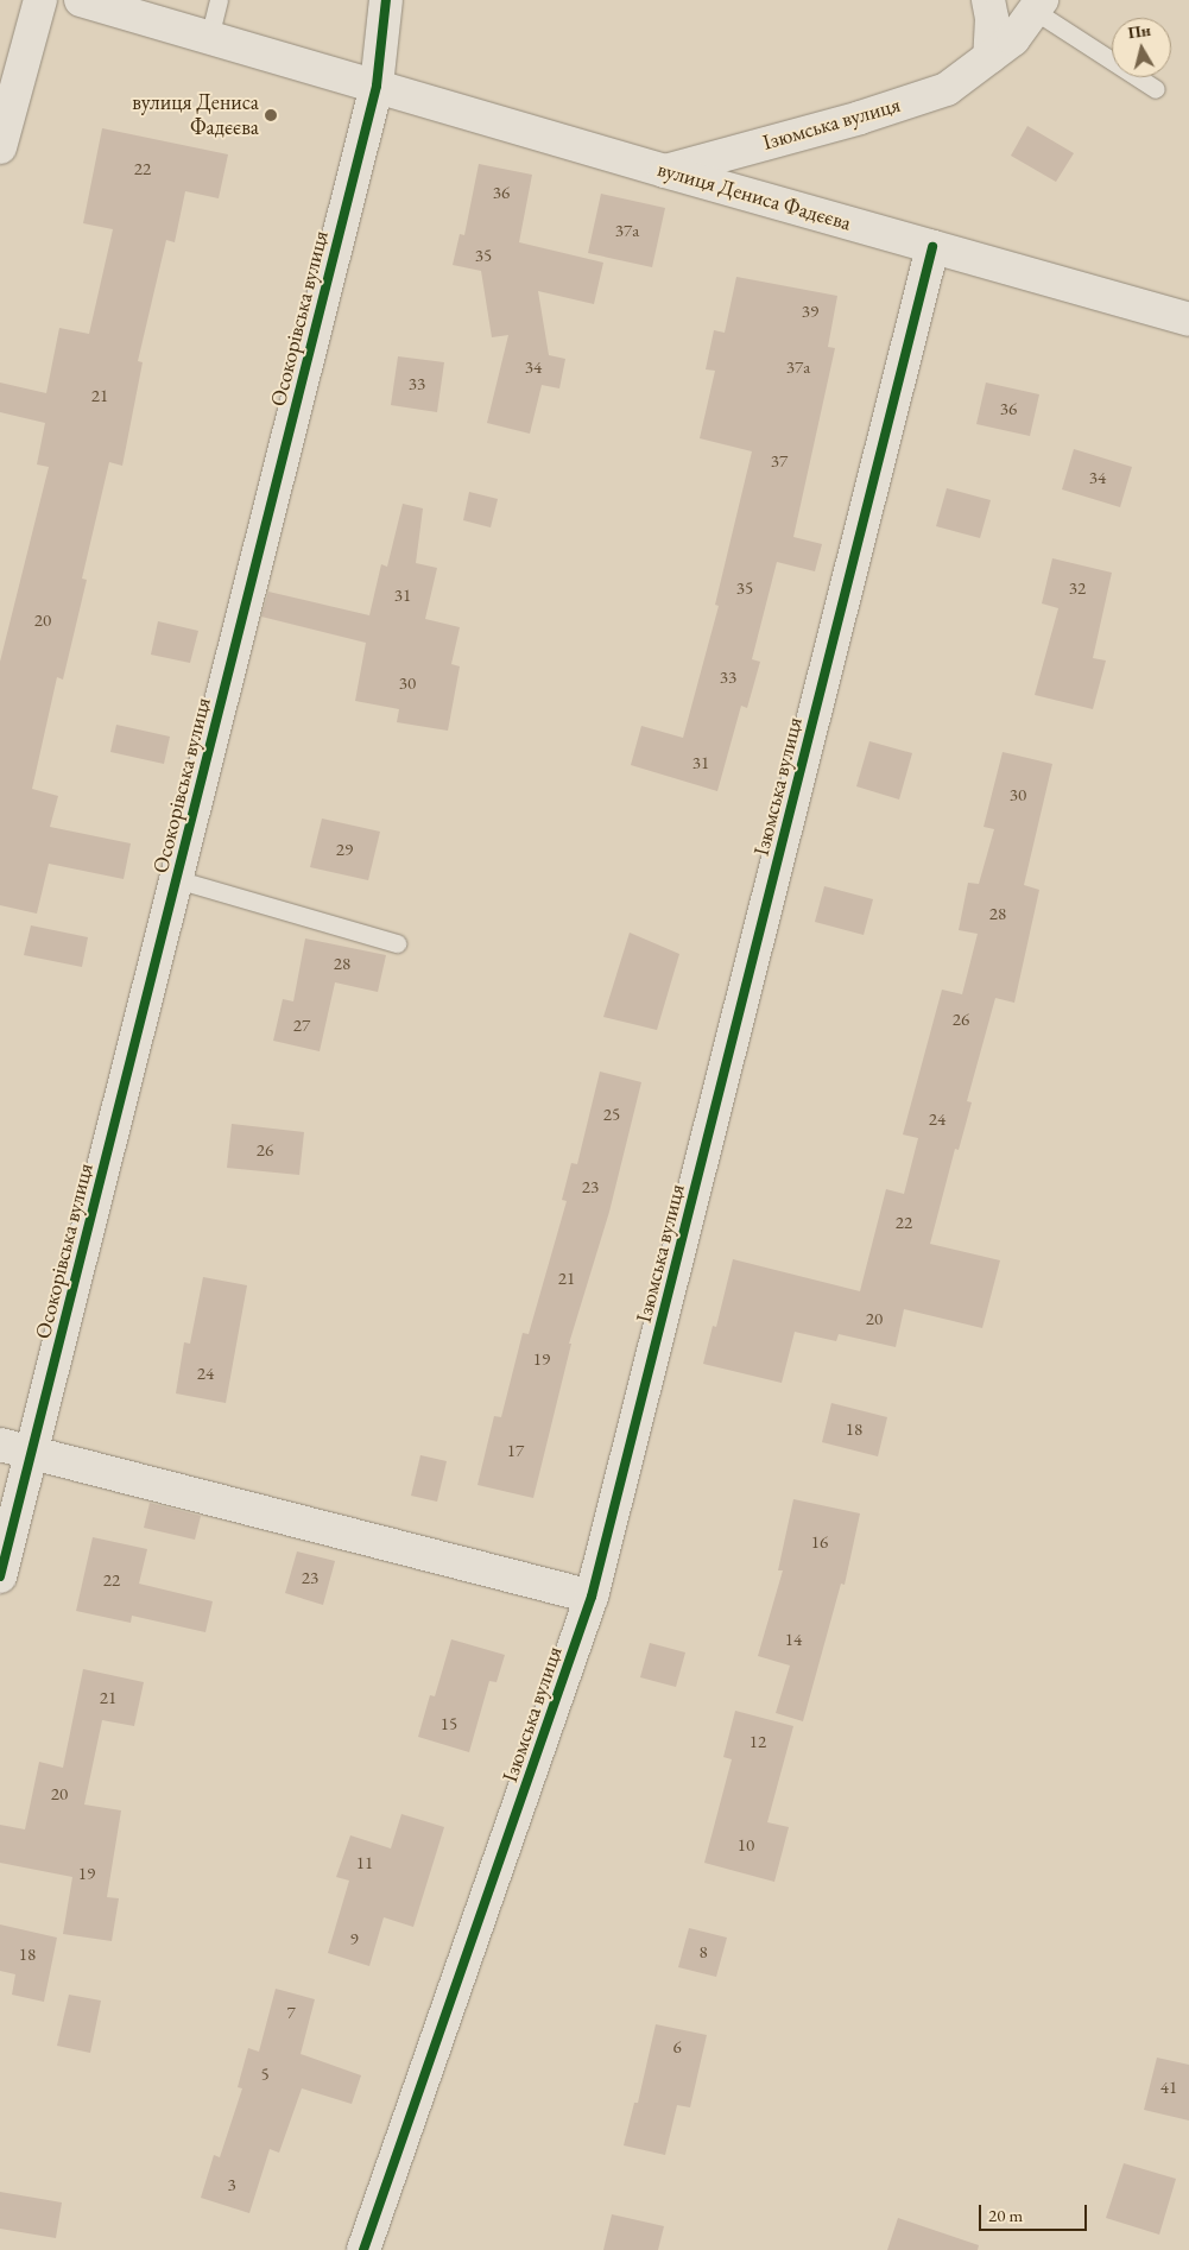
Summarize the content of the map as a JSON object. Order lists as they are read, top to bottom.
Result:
{
  "streets": {
    "street": ["Ізюмська вулиця", "вулиця Дениса Фадєєва", "Осокорівська вулиця"]
  },
  "crossings": [
    ["Ізюмська вулиця", "вулиця Дениса Фадєєва"],
    ["вулиця Дениса Фадєєва", "Осокорівська вулиця"]
  ],
  "places": ["вулиця Дениса Фадєєва"],
  "house_numbers": [
    "22",
    "36",
    "37а",
    "35",
    "39",
    "34",
    "37а",
    "33",
    "21",
    "36",
    "37",
    "34",
    "35",
    "32",
    "31",
    "20",
    "33",
    "30",
    "31",
    "30",
    "29",
    "28",
    "28",
    "26",
    "27",
    "25",
    "24",
    "26",
    "23",
    "22",
    "21",
    "20",
    "19",
    "24",
    "18",
    "17",
    "16",
    "23",
    "22",
    "14",
    "21",
    "15",
    "12",
    "20",
    "10",
    "11",
    "19",
    "9",
    "8",
    "18",
    "7",
    "6",
    "5",
    "41",
    "3"
  ],
  "scale_bar": "20 m",
  "north": "top"
}
